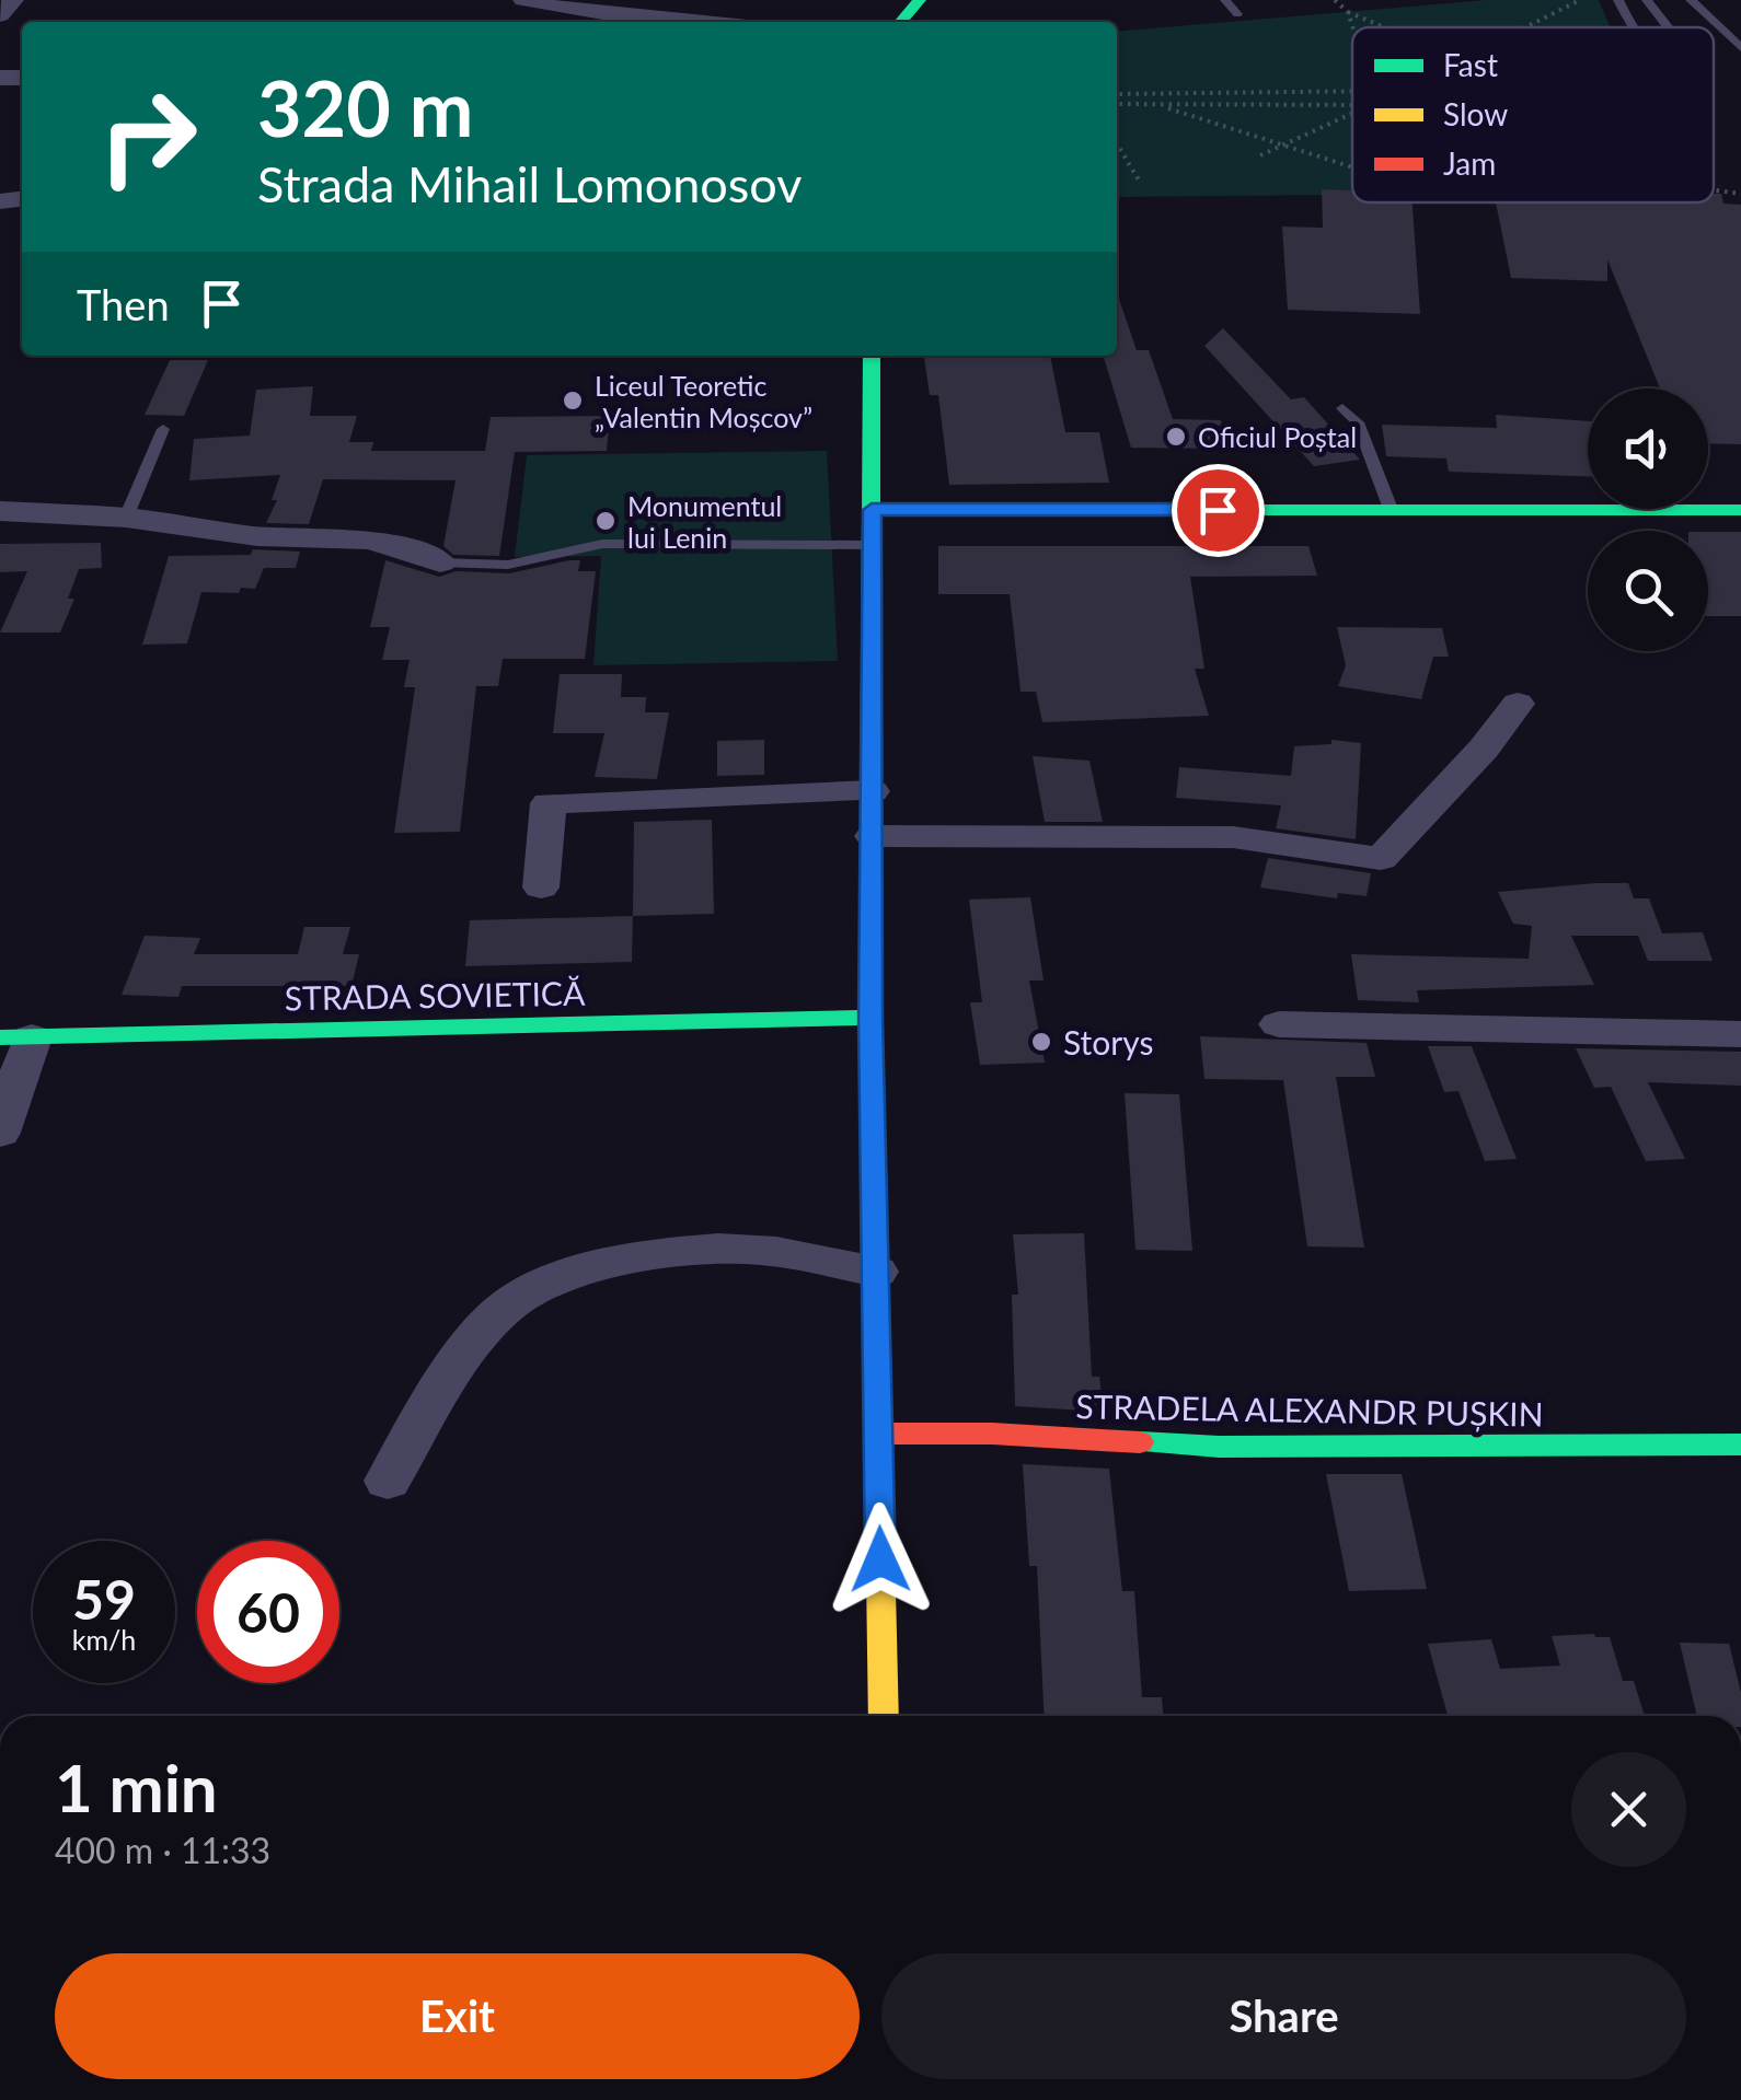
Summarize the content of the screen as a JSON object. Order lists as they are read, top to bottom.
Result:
{
  "streets": {
    "street": ["STRADA SOVIETICĂ", "STRADELA ALEXANDR PUȘKIN"]
  },
  "places": [
    "Liceul Teoretic „Valentin Moșcov”",
    "Oficiul Poștal",
    "Monumentul lui Lenin",
    "Storys"
  ],
  "legend": ["Fast", "Slow", "Jam"],
  "page": {
    "turn": ["320 m", "Strada Mihail Lomonosov"],
    "then": "Then",
    "speed": "59 km/h",
    "limit": "60",
    "heading": ["1 min", "400 m · 11:33"],
    "buttons": ["Exit", "Share"]
  }
}
